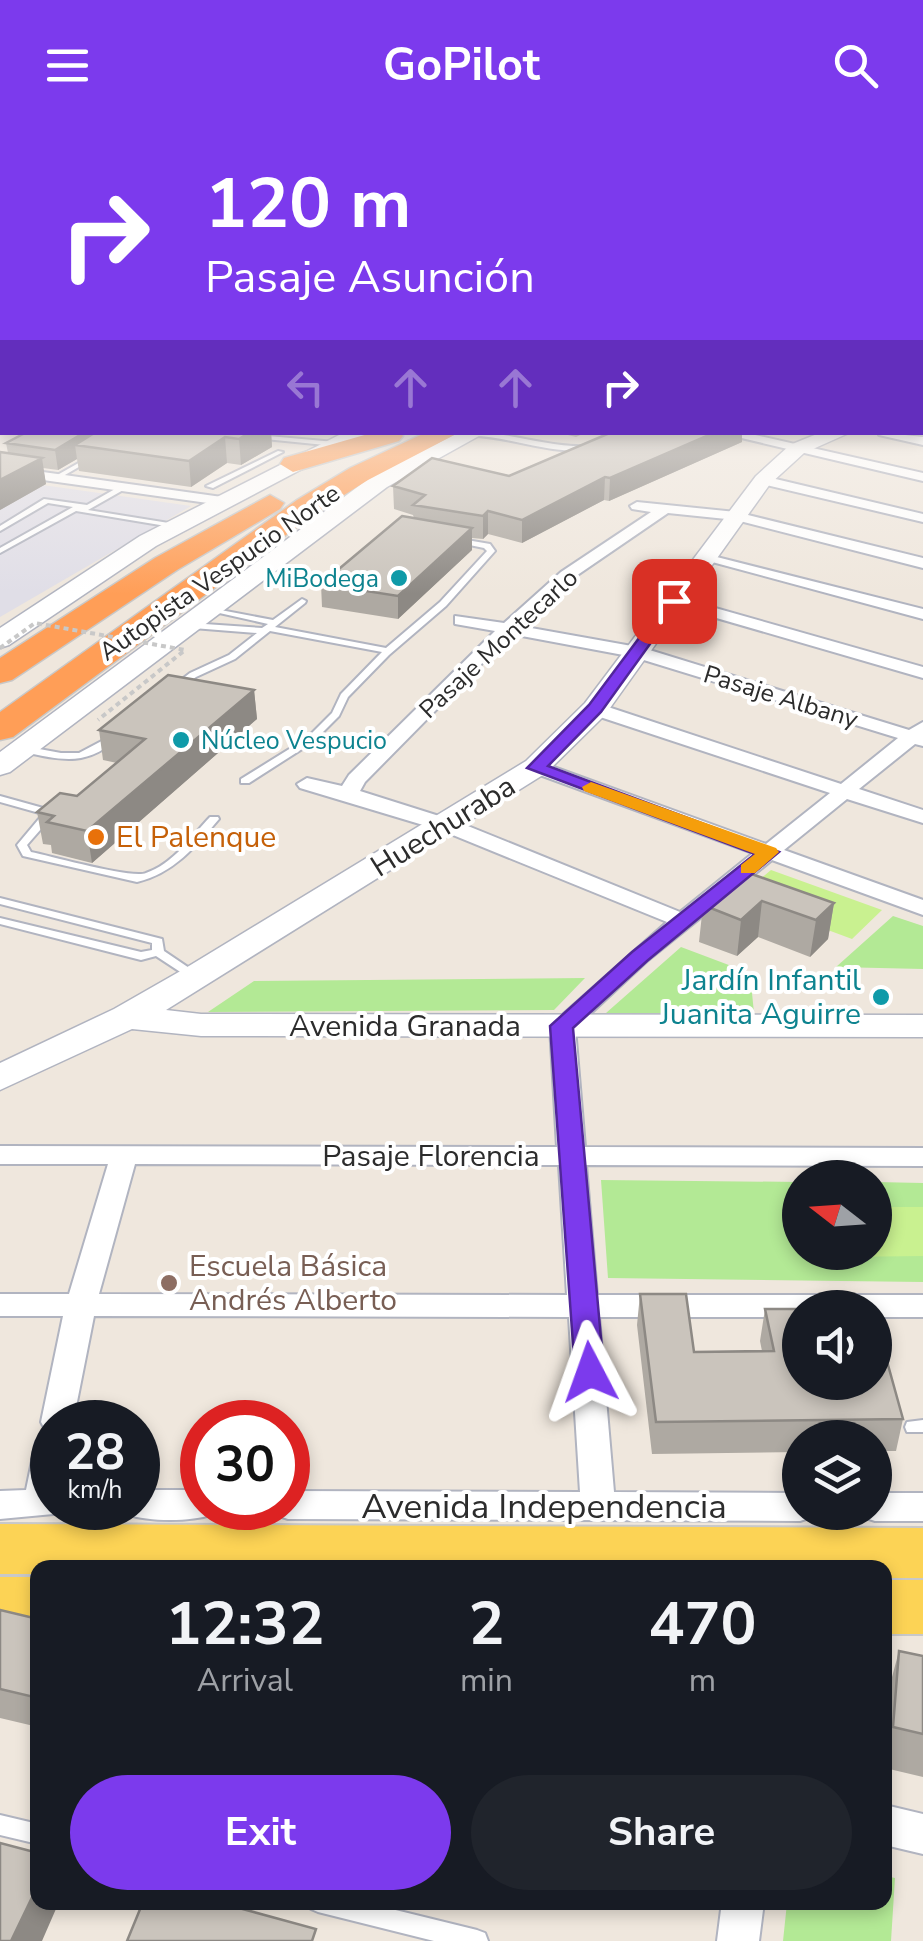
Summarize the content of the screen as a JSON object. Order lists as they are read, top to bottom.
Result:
{
  "streets": {
    "highway": ["Autopista Vespucio Norte"],
    "main road": ["Avenida Independencia"],
    "street": [
      "Pasaje Montecarlo",
      "Pasaje Albany",
      "Huechuraba",
      "Avenida Granada",
      "Pasaje Florencia"
    ]
  },
  "crossings": [
    ["Pasaje Montecarlo", "Pasaje Albany"],
    ["Pasaje Albany", "Huechuraba"],
    ["Huechuraba", "Avenida Granada"]
  ],
  "places": [
    "MiBodega",
    "Núcleo Vespucio",
    "El Palenque",
    "Jardín Infantil Juanita Aguirre",
    "Escuela Básica Andrés Alberto"
  ],
  "north": "left",
  "page": {
    "header": "GoPilot",
    "turn": ["120 m", "Pasaje Asunción"],
    "speed": "28 km/h",
    "limit": "30",
    "eta": [
      "12:32",
      "Arrival",
      "2",
      "min",
      "470",
      "m"
    ],
    "buttons": ["Exit", "Share"]
  }
}
